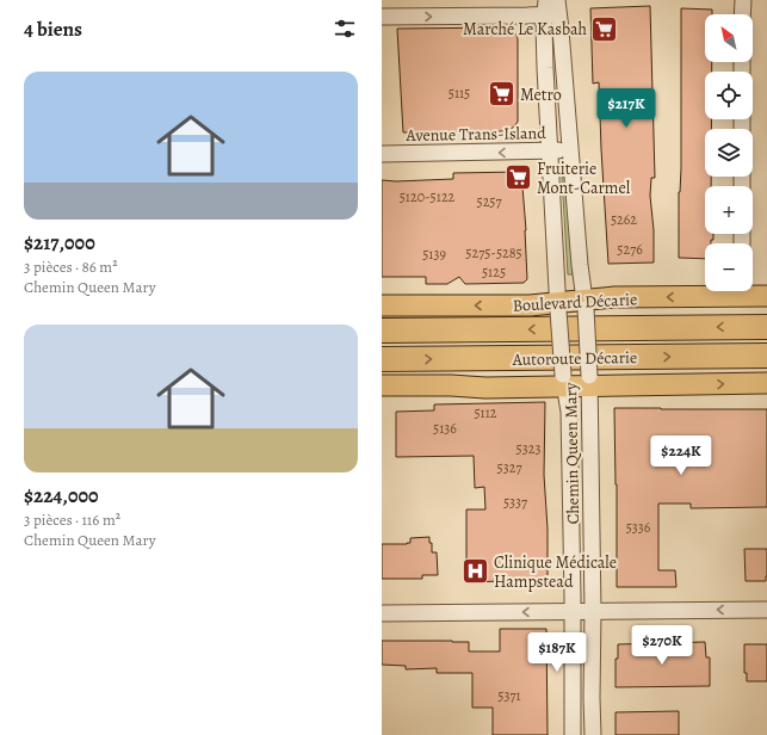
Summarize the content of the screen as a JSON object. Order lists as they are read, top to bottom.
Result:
{
  "streets": {
    "highway": ["Autoroute Décarie"],
    "main road": ["Boulevard Décarie"],
    "street": ["Avenue Trans-Island", "Chemin Queen Mary"]
  },
  "crossings": [
    ["Avenue Trans-Island", "Chemin Queen Mary"],
    ["Boulevard Décarie", "Chemin Queen Mary"]
  ],
  "places": {
    "supermarket": ["Marché Le Kasbah", "Metro", "Fruiterie Mont-Carmel"],
    "hospital": ["Clinique Médicale Hampstead"]
  },
  "house_numbers": [
    "5115",
    "5120-5122",
    "5257",
    "5262",
    "5276",
    "5275-5285",
    "5139",
    "5125",
    "5112",
    "5136",
    "5323",
    "5327",
    "5337",
    "5336",
    "5371"
  ],
  "north": "top left",
  "page": {
    "heading": "4 biens",
    "map_buttons": ["+", "−"],
    "list": [
      {
        "name": "$217,000",
        "note": "3 pièces · 86 m² · Chemin Queen Mary"
      },
      {
        "name": "$224,000",
        "note": "3 pièces · 116 m² · Chemin Queen Mary"
      }
    ],
    "price": [
      "$217K",
      "$224K",
      "$270K",
      "$187K"
    ]
  }
}
